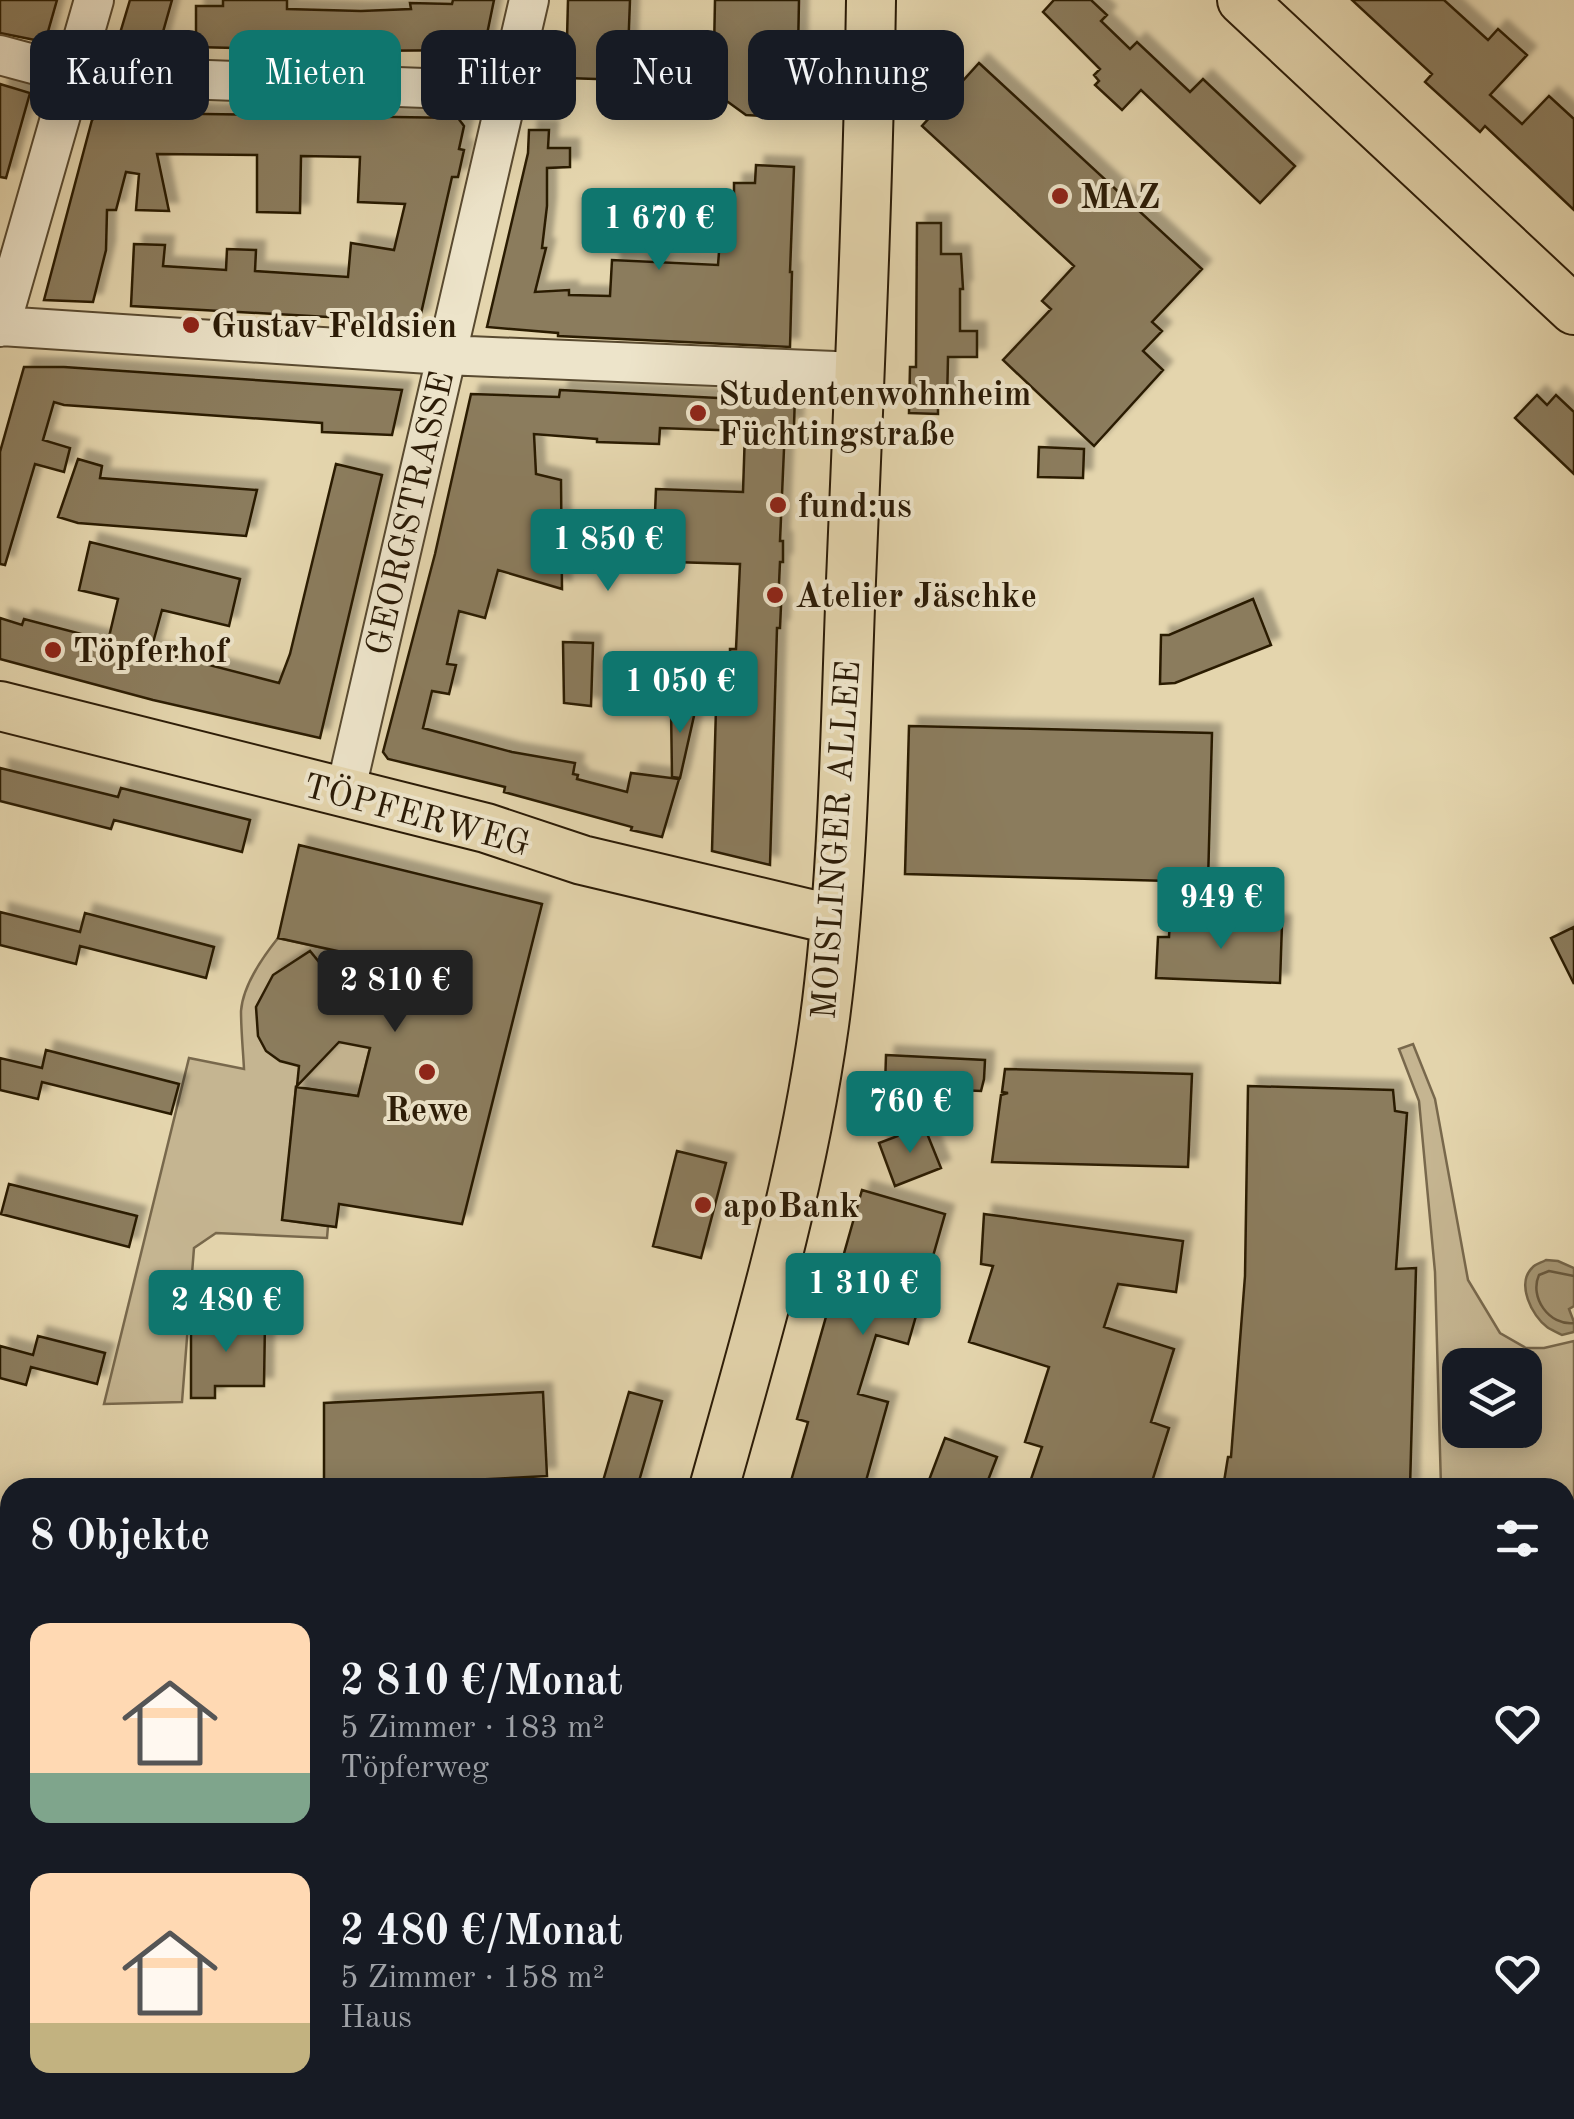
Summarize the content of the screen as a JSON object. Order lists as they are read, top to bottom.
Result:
{
  "streets": {
    "main road": ["TÖPFERWEG", "MOISLINGER ALLEE"],
    "street": ["GEORGSTRASSE"]
  },
  "crossings": [
    ["GEORGSTRASSE", "TÖPFERWEG"],
    ["TÖPFERWEG", "MOISLINGER ALLEE"]
  ],
  "places": [
    "MAZ",
    "Gustav Feldsien",
    "Studentenwohnheim Füchtingstraße",
    "fund:us",
    "Atelier Jäschke",
    "Töpferhof",
    "Rewe",
    "apoBank"
  ],
  "page": {
    "chip": [
      "Kaufen",
      "Mieten",
      "Filter",
      "Neu",
      "Wohnung"
    ],
    "price": [
      "1 670 €",
      "1 850 €",
      "1 050 €",
      "949 €",
      "2 810 €",
      "760 €",
      "1 310 €",
      "2 480 €"
    ],
    "heading": "8 Objekte",
    "list": [
      {
        "name": "2 810 €/Monat",
        "note": "5 Zimmer · 183 m² · Töpferweg"
      },
      {
        "name": "2 480 €/Monat",
        "note": "5 Zimmer · 158 m² · Haus"
      }
    ]
  }
}
